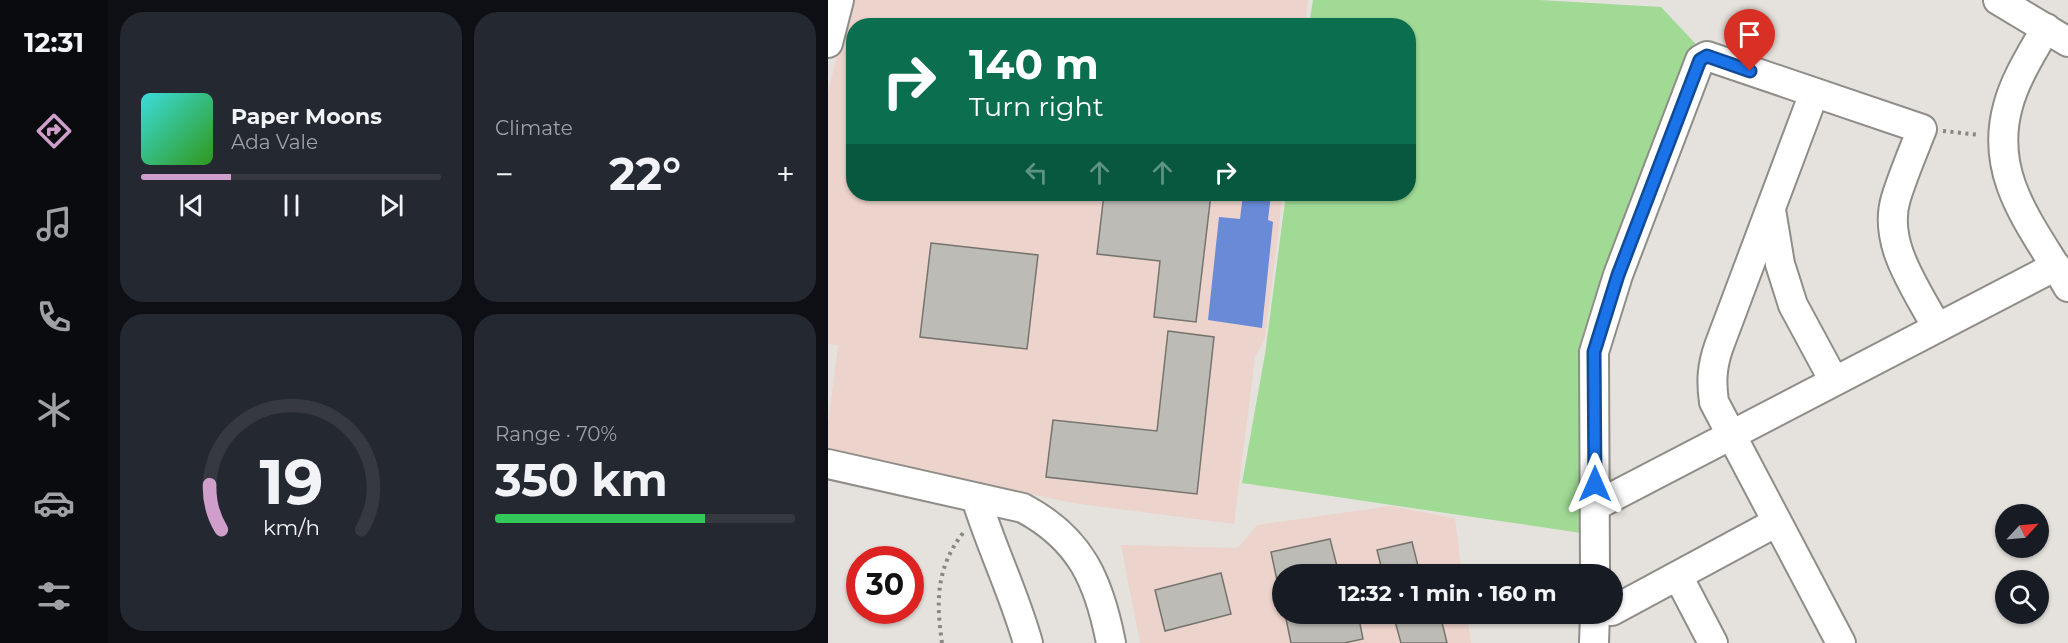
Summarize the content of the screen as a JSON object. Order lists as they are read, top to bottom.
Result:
{
  "north": "top right",
  "page": {
    "tabs": "12:31",
    "tile": [
      "Climate",
      ["Range · 70%", "350 km"]
    ],
    "turn": ["140 m", "Turn right"],
    "song": ["Paper Moons", "Ada Vale"],
    "heat": ["−", "22°", "+"],
    "limit": "30",
    "trip": "12:32 · 1 min · 160 m",
    "gauge": ["19", "km/h"]
  }
}
